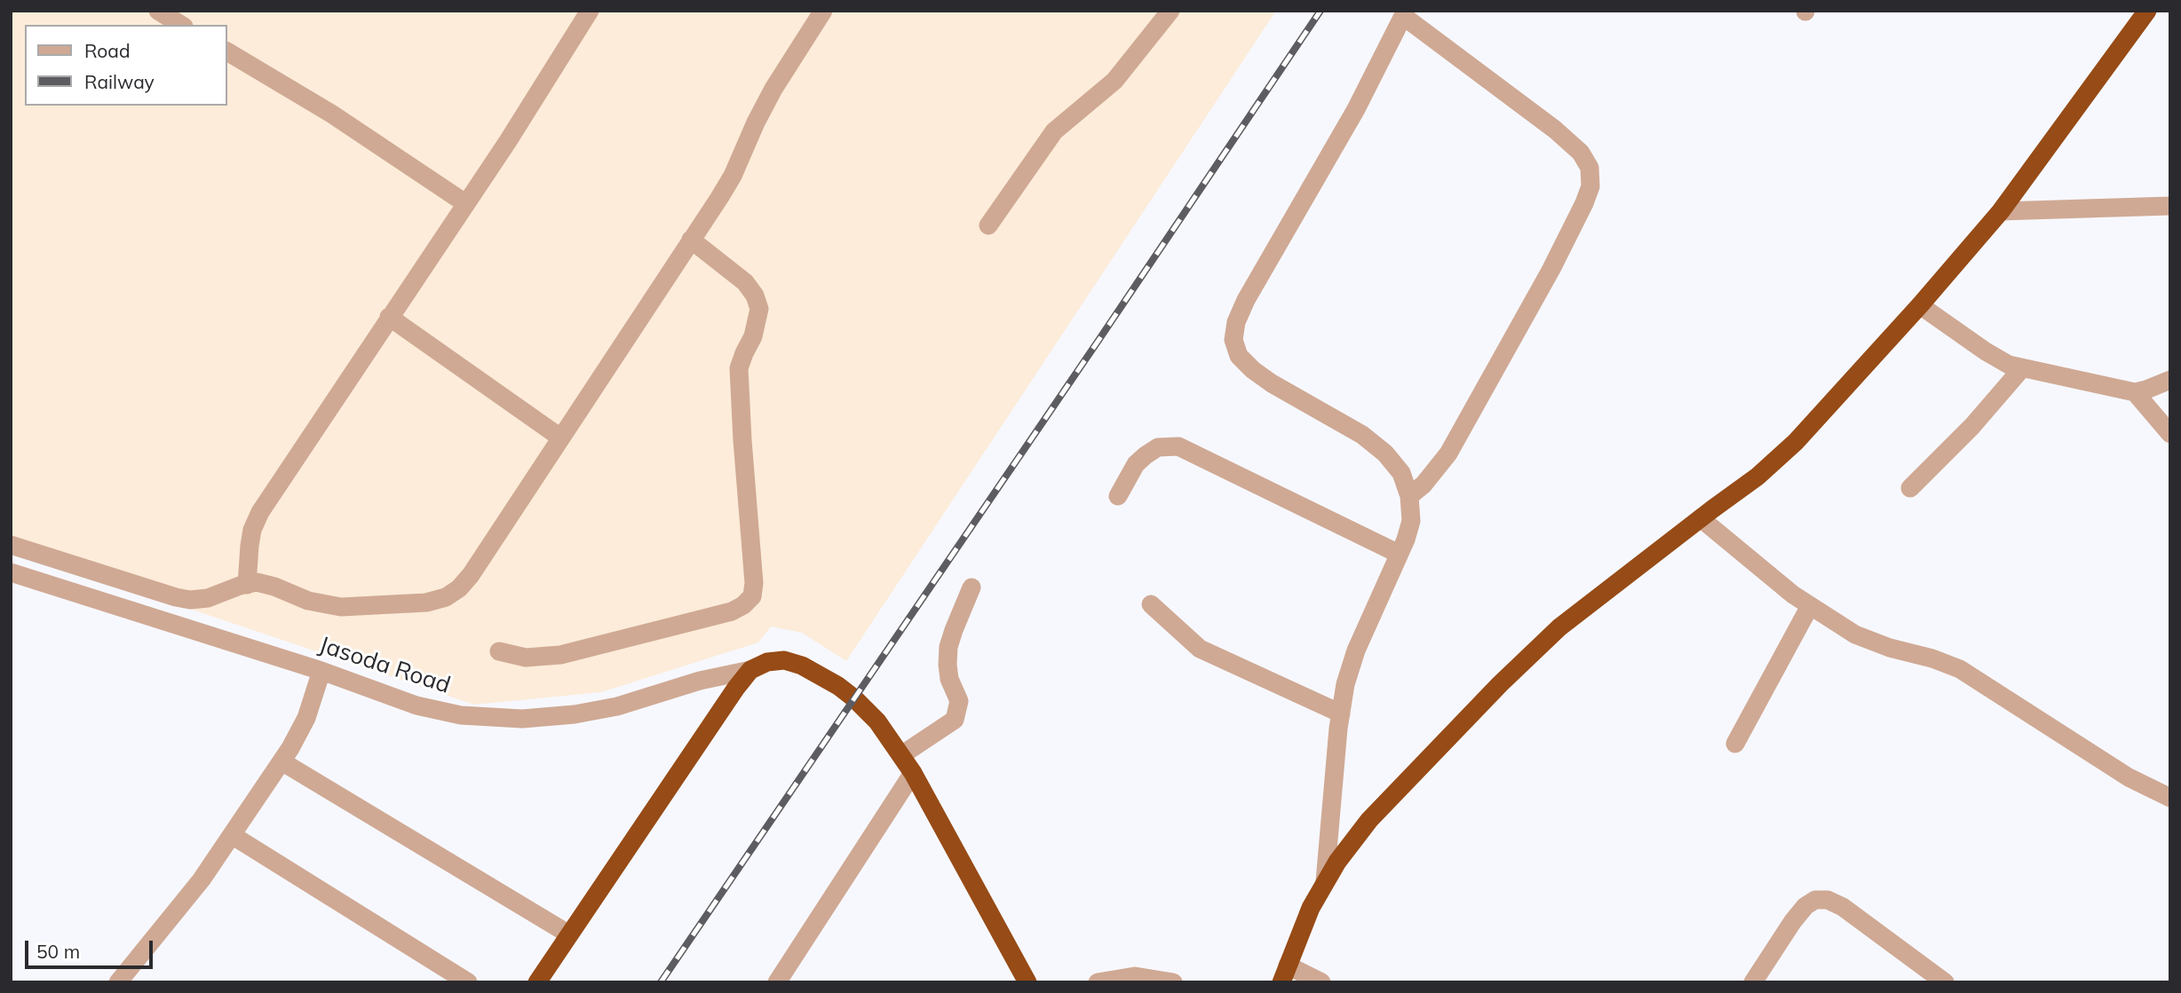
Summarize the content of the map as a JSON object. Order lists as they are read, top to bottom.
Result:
{
  "streets": {
    "street": ["Jasoda Road"]
  },
  "legend": ["Road", "Railway"],
  "scale_bar": "50 m"
}
